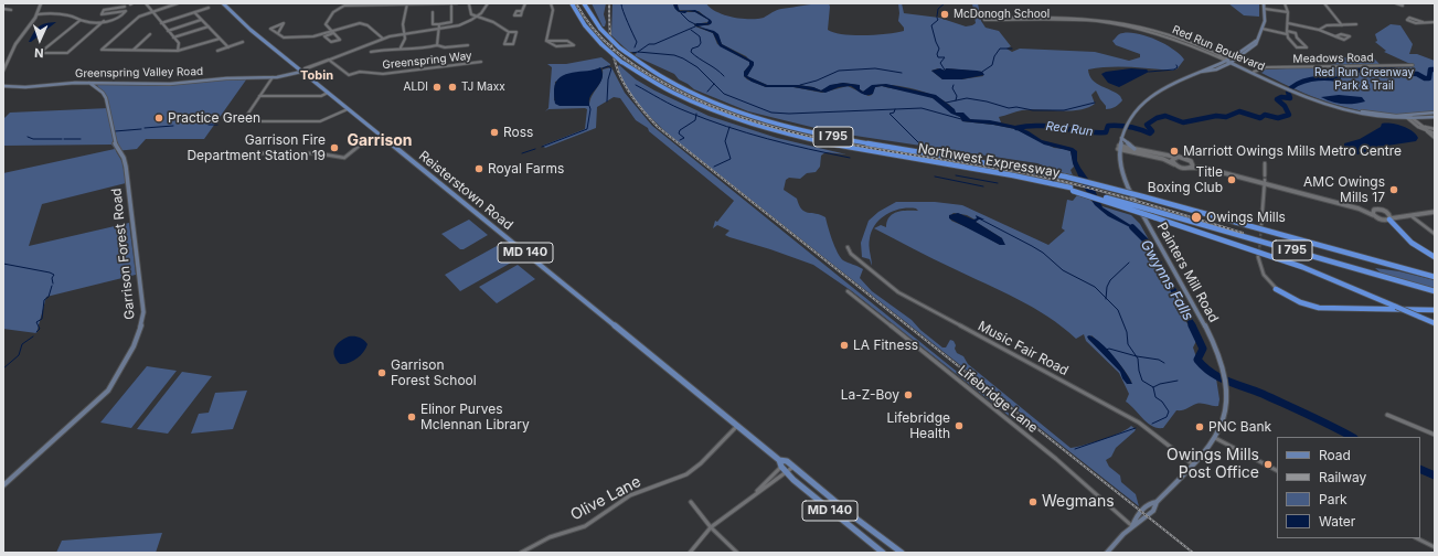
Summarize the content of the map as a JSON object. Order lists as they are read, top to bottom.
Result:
{
  "streets": {
    "highway": ["I 795", "Northwest Expressway"],
    "main road": [
      "Red Run Boulevard",
      "Greenspring Valley Road",
      "Reisterstown Road",
      "MD 140",
      "Garrison Forest Road",
      "Painters Mill Road"
    ],
    "street": [
      "Meadows Road",
      "Greenspring Way",
      "Music Fair Road",
      "Lifebridge Lane",
      "Olive Lane"
    ]
  },
  "crossings": [
    ["Red Run Boulevard", "Meadows Road"],
    ["Red Run Boulevard", "Painters Mill Road"],
    ["Greenspring Way", "Greenspring Valley Road"],
    ["Greenspring Valley Road", "Reisterstown Road"],
    ["Greenspring Valley Road", "Garrison Forest Road"],
    ["Reisterstown Road", "MD 140"],
    ["Reisterstown Road", "Olive Lane"],
    ["Painters Mill Road", "Music Fair Road"],
    ["Painters Mill Road", "Lifebridge Lane"]
  ],
  "districts": ["Tobin", "Garrison"],
  "water": ["Red Run", "Gwynns Falls"],
  "parks": ["Red Run Greenway Park & Trail"],
  "places": [
    "McDonogh School",
    "ALDI",
    "TJ Maxx",
    "Practice Green",
    "Ross",
    "Garrison Fire Department Station 19",
    "Marriott Owings Mills Metro Centre",
    "Royal Farms",
    "Title Boxing Club",
    "AMC Owings Mills 17",
    "Owings Mills",
    "LA Fitness",
    "Garrison Forest School",
    "La-Z-Boy",
    "Elinor Purves Mclennan Library",
    "Lifebridge Health",
    "PNC Bank",
    "Owings Mills Post Office",
    "Wegmans"
  ],
  "legend": [
    "Road",
    "Railway",
    "Park",
    "Water"
  ],
  "north": "bottom"
}
